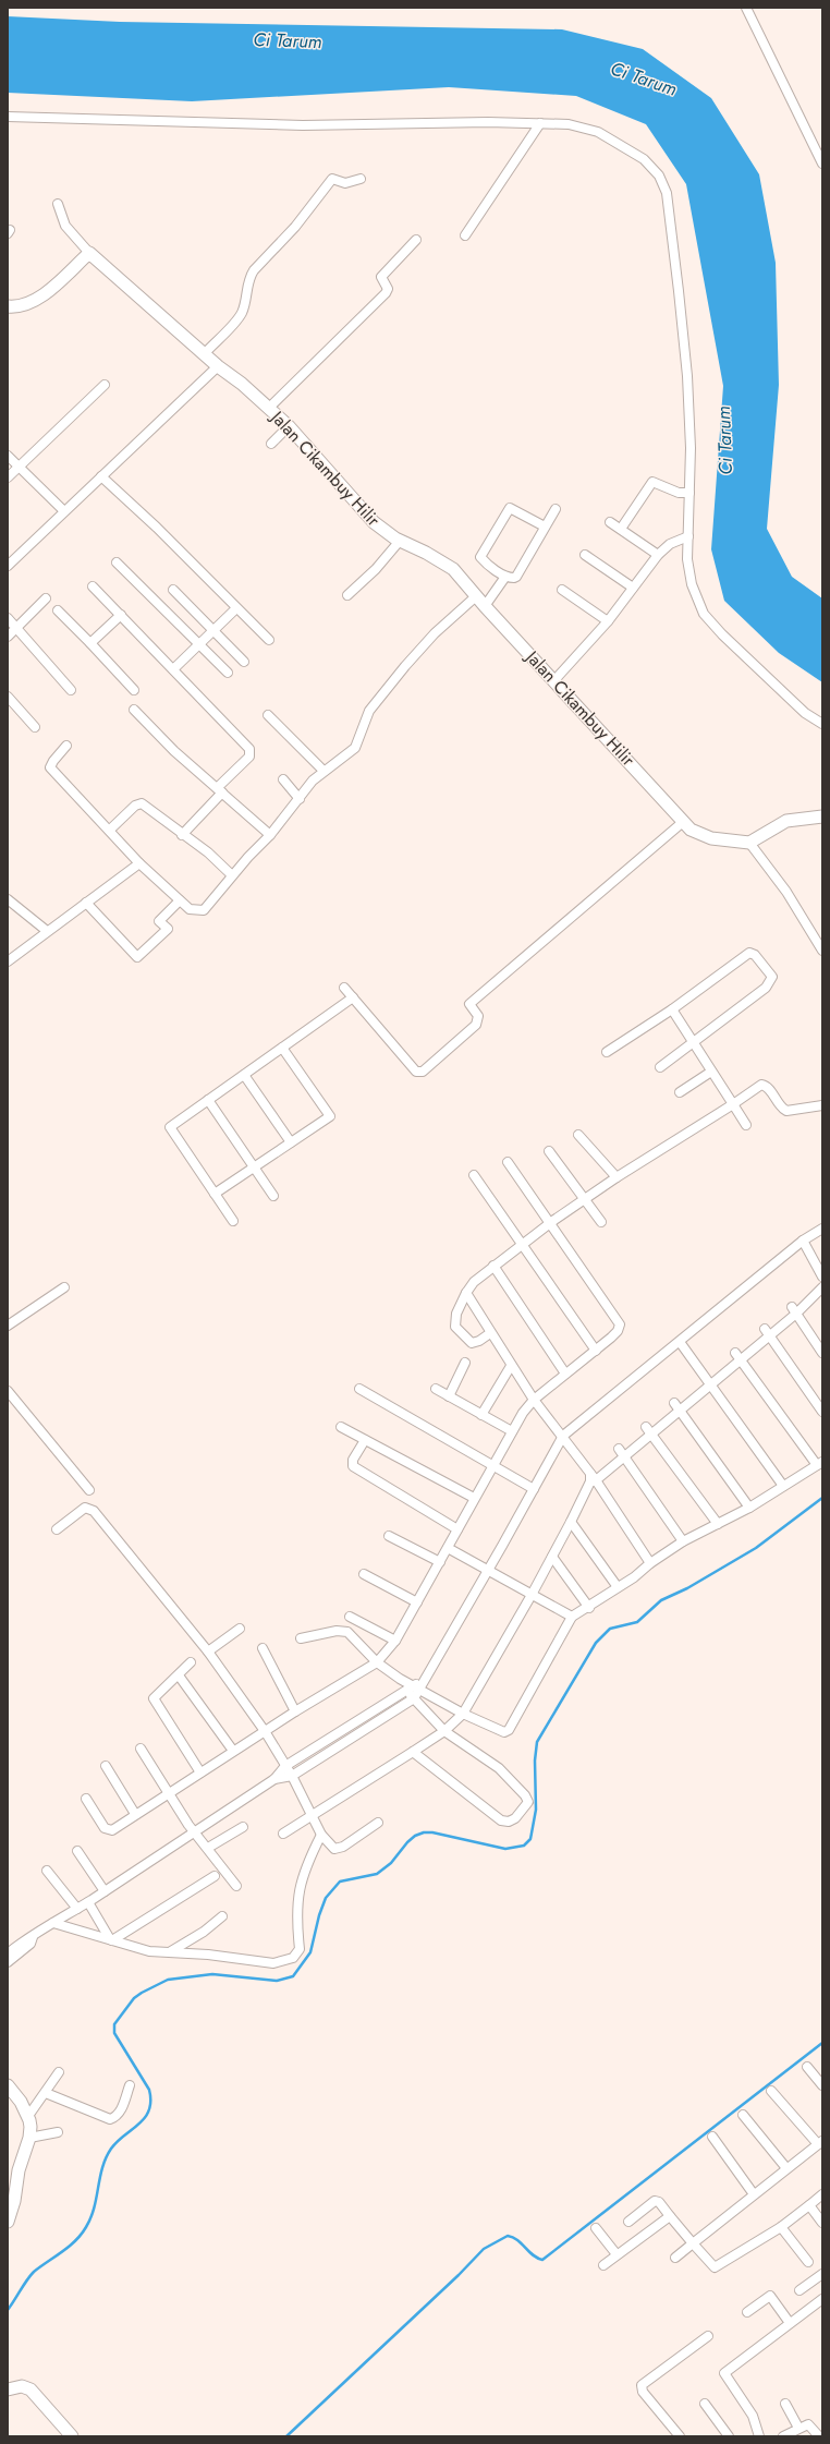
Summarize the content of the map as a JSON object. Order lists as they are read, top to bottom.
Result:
{
  "streets": {
    "street": ["Jalan Cikambuy Hilir"]
  },
  "water": ["Ci Tarum"]
}
